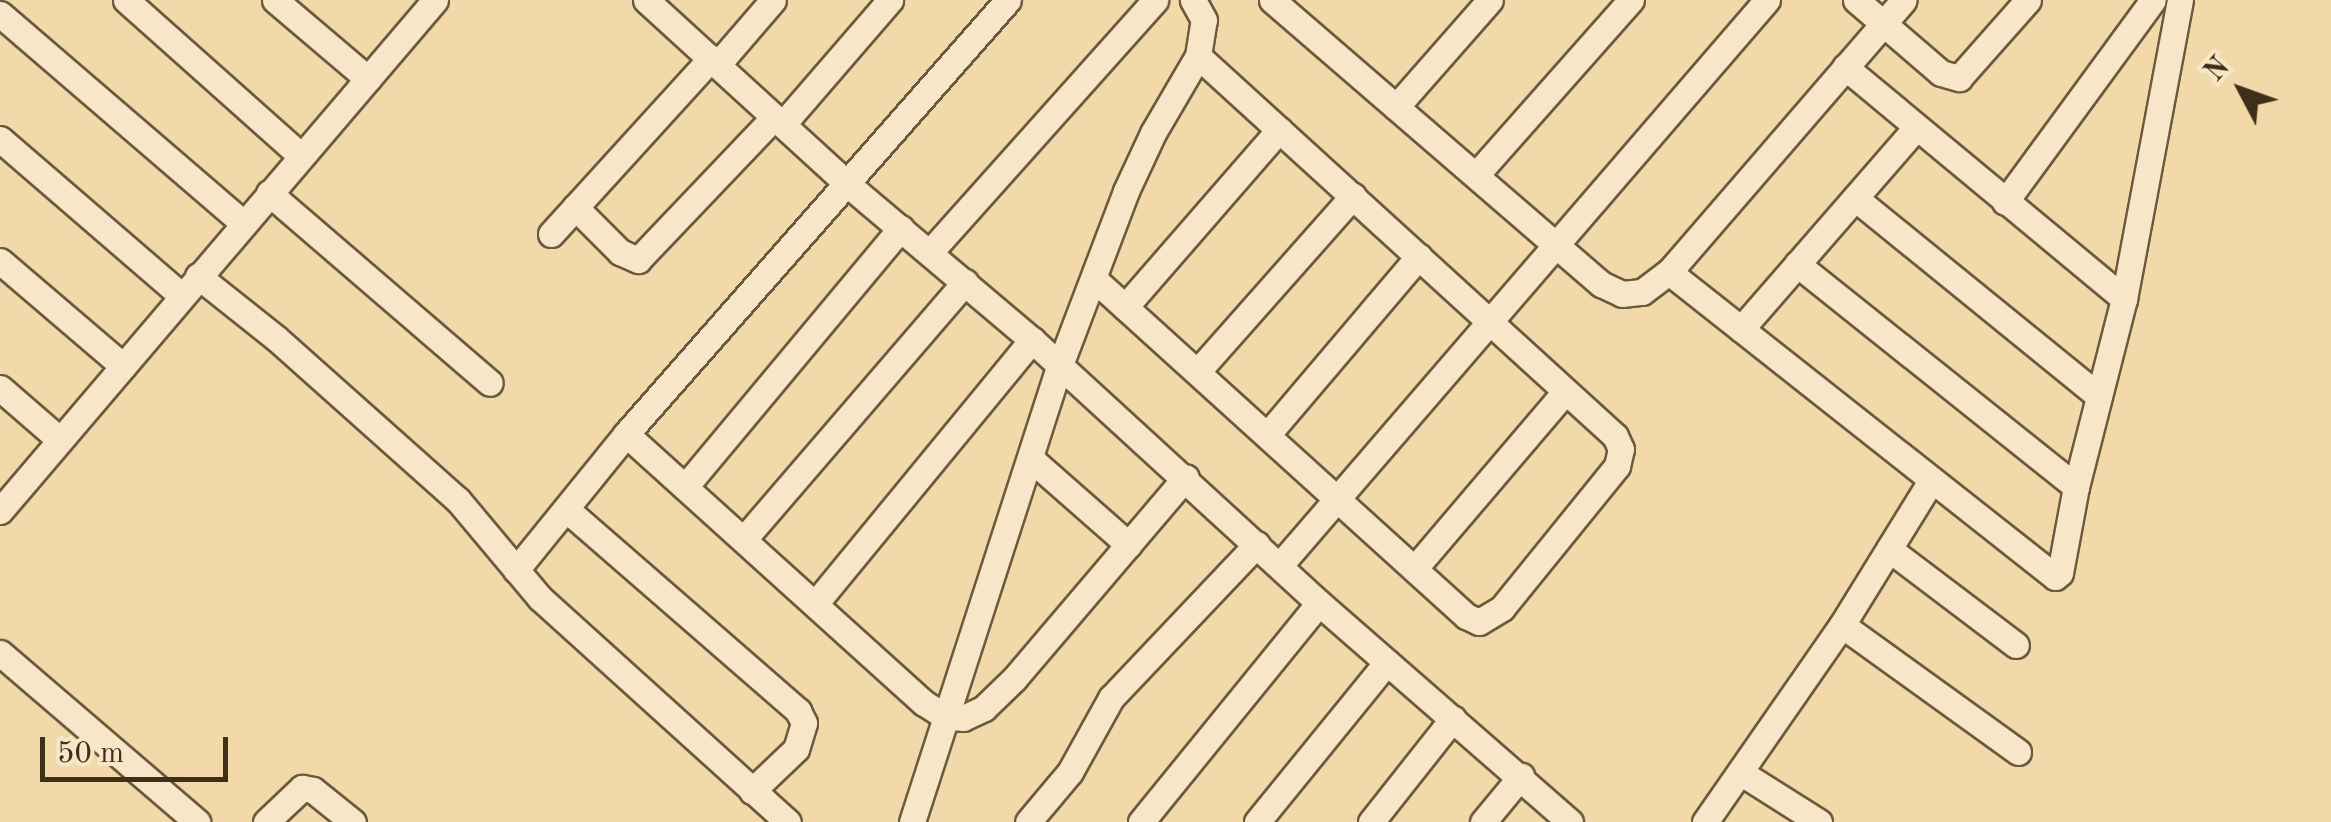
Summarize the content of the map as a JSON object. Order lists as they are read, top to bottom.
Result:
{
  "scale_bar": "50 m",
  "north": "top left"
}
